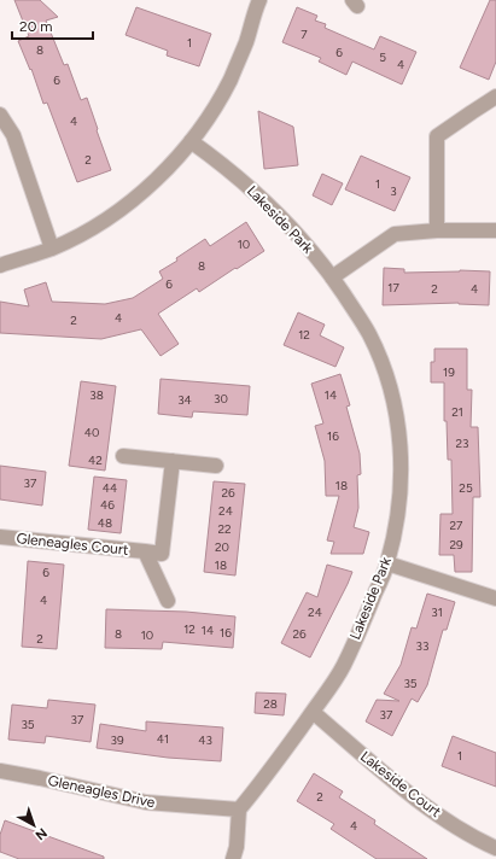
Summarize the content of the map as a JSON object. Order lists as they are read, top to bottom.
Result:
{
  "streets": {
    "street": [
      "Lakeside Park",
      "Gleneagles Court",
      "Lakeside Court",
      "Gleneagles Drive"
    ]
  },
  "crossings": [
    ["Lakeside Park", "Lakeside Court"],
    ["Lakeside Park", "Gleneagles Drive"]
  ],
  "house_numbers": [
    "7",
    "1",
    "8",
    "6",
    "5",
    "4",
    "6",
    "4",
    "2",
    "1",
    "3",
    "10",
    "8",
    "6",
    "17",
    "2",
    "4",
    "4",
    "2",
    "12",
    "19",
    "38",
    "14",
    "30",
    "34",
    "21",
    "40",
    "16",
    "23",
    "42",
    "37",
    "18",
    "44",
    "25",
    "26",
    "46",
    "24",
    "48",
    "27",
    "22",
    "29",
    "20",
    "18",
    "6",
    "4",
    "24",
    "31",
    "12",
    "14",
    "16",
    "8",
    "26",
    "10",
    "2",
    "33",
    "35",
    "28",
    "37",
    "37",
    "35",
    "41",
    "39",
    "43",
    "1",
    "2",
    "4"
  ],
  "scale_bar": "20 m",
  "north": "bottom right"
}
